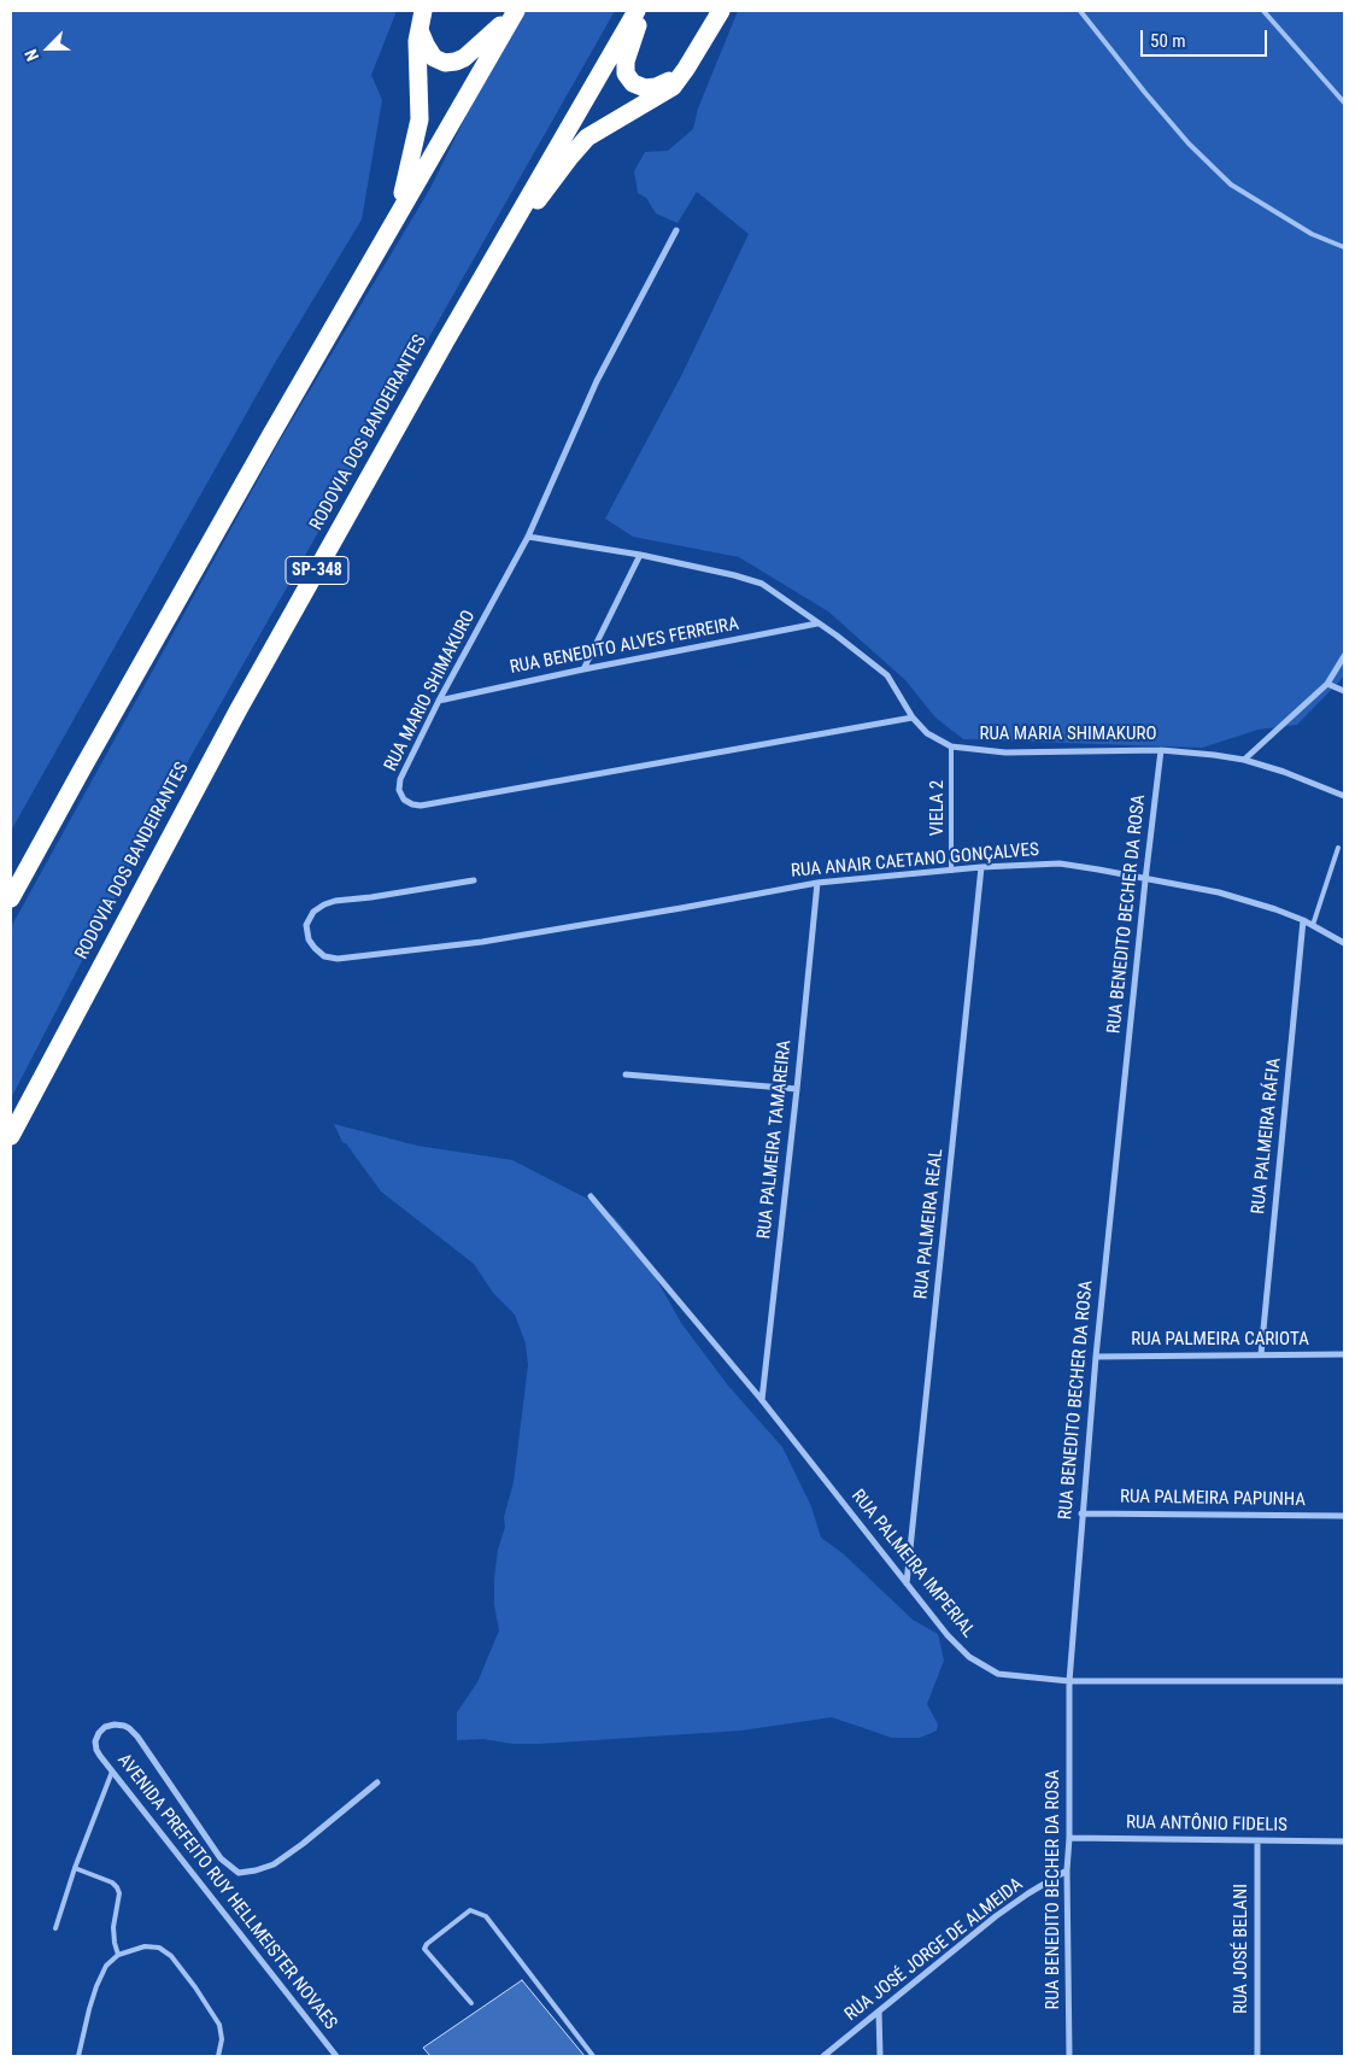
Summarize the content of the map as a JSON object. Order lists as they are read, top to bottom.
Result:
{
  "streets": {
    "highway": ["RODOVIA DOS BANDEIRANTES", "SP-348"],
    "street": [
      "RUA BENEDITO ALVES FERREIRA",
      "RUA MARIO SHIMAKURO",
      "RUA MARIA SHIMAKURO",
      "RUA ANAIR CAETANO GONÇALVES",
      "RUA BENEDITO BECHER DA ROSA",
      "RUA PALMEIRA RÁFIA",
      "RUA PALMEIRA TAMAREIRA",
      "RUA PALMEIRA REAL",
      "RUA PALMEIRA CARIOTA",
      "RUA PALMEIRA PAPUNHA",
      "RUA PALMEIRA IMPERIAL",
      "RUA ANTÔNIO FIDELIS",
      "AVENIDA PREFEITO RUY HELLMEISTER NOVAES",
      "RUA JOSÉ BELANI",
      "RUA JOSÉ JORGE DE ALMEIDA"
    ],
    "lane": ["VIELA 2"]
  },
  "crossings": [
    ["RUA BENEDITO ALVES FERREIRA", "RUA MARIO SHIMAKURO"],
    ["RUA BENEDITO ALVES FERREIRA", "RUA MARIA SHIMAKURO"],
    ["RUA MARIO SHIMAKURO", "RUA MARIA SHIMAKURO"],
    ["RUA MARIA SHIMAKURO", "VIELA 2"],
    ["RUA MARIA SHIMAKURO", "RUA BENEDITO BECHER DA ROSA"],
    ["VIELA 2", "RUA ANAIR CAETANO GONÇALVES"],
    ["RUA ANAIR CAETANO GONÇALVES", "RUA BENEDITO BECHER DA ROSA"],
    ["RUA ANAIR CAETANO GONÇALVES", "RUA PALMEIRA RÁFIA"],
    ["RUA ANAIR CAETANO GONÇALVES", "RUA PALMEIRA TAMAREIRA"],
    ["RUA ANAIR CAETANO GONÇALVES", "RUA PALMEIRA REAL"],
    ["RUA BENEDITO BECHER DA ROSA", "RUA PALMEIRA CARIOTA"],
    ["RUA BENEDITO BECHER DA ROSA", "RUA PALMEIRA PAPUNHA"],
    ["RUA BENEDITO BECHER DA ROSA", "RUA PALMEIRA IMPERIAL"],
    ["RUA BENEDITO BECHER DA ROSA", "RUA ANTÔNIO FIDELIS"],
    ["RUA BENEDITO BECHER DA ROSA", "RUA JOSÉ JORGE DE ALMEIDA"],
    ["RUA PALMEIRA RÁFIA", "RUA PALMEIRA CARIOTA"],
    ["RUA PALMEIRA TAMAREIRA", "RUA PALMEIRA IMPERIAL"],
    ["RUA PALMEIRA REAL", "RUA PALMEIRA IMPERIAL"],
    ["RUA ANTÔNIO FIDELIS", "RUA JOSÉ BELANI"]
  ],
  "scale_bar": "50 m",
  "north": "bottom left"
}
